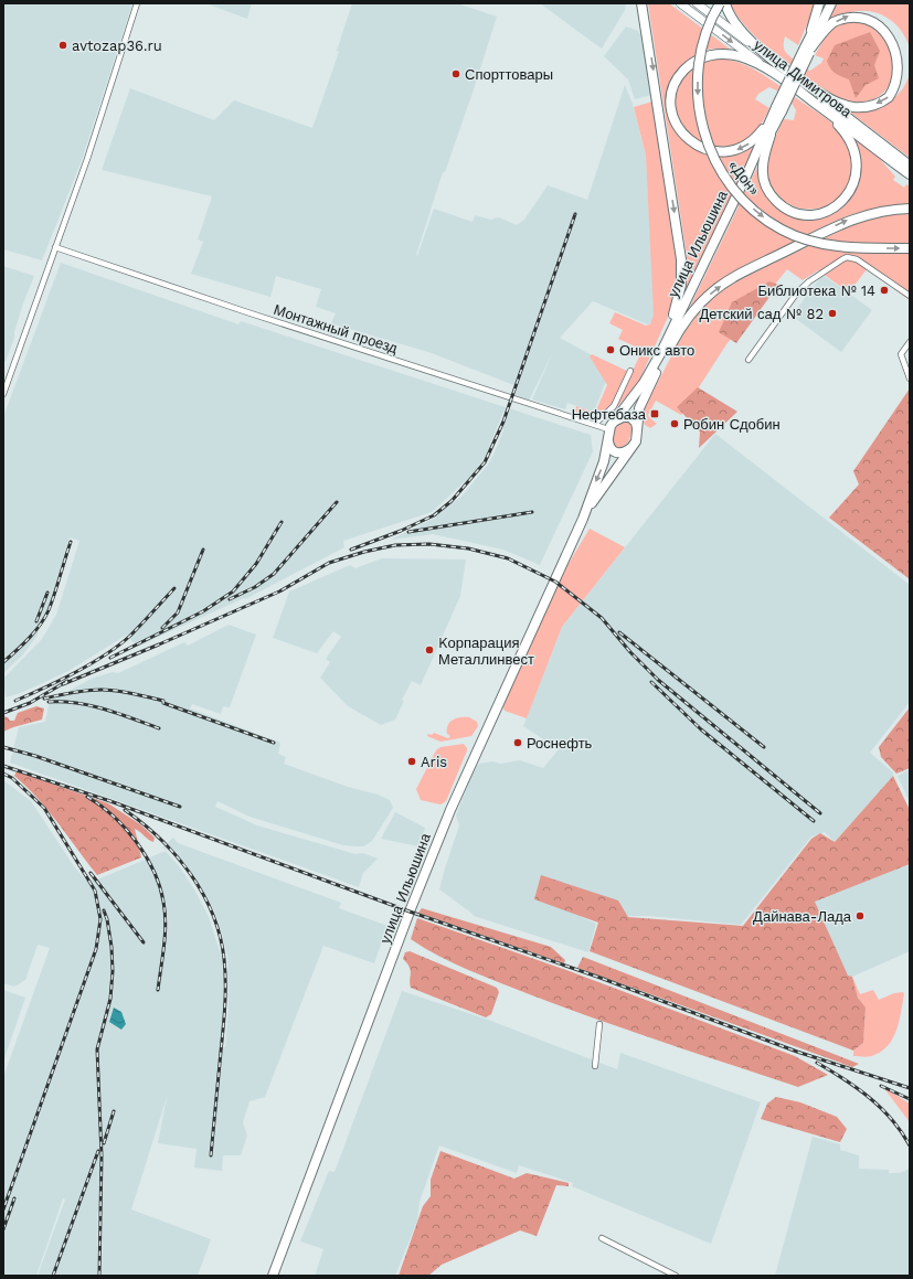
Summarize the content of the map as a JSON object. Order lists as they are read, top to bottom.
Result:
{
  "streets": {
    "highway": ["улица Димитрова", "«Дон»", "улица Ильюшина"],
    "street": ["Монтажный проезд"]
  },
  "places": {
    "other": [
      "avtozap36.ru",
      "Спорттовары",
      "Библиотека № 14",
      "Детский сад № 82",
      "Оникс авто",
      "Робин Сдобин",
      "Kорпарация Металлинвест",
      "Роснефть",
      "Aris",
      "Дайнава-Лада"
    ],
    "transit": ["Нефтебаза"]
  }
}
